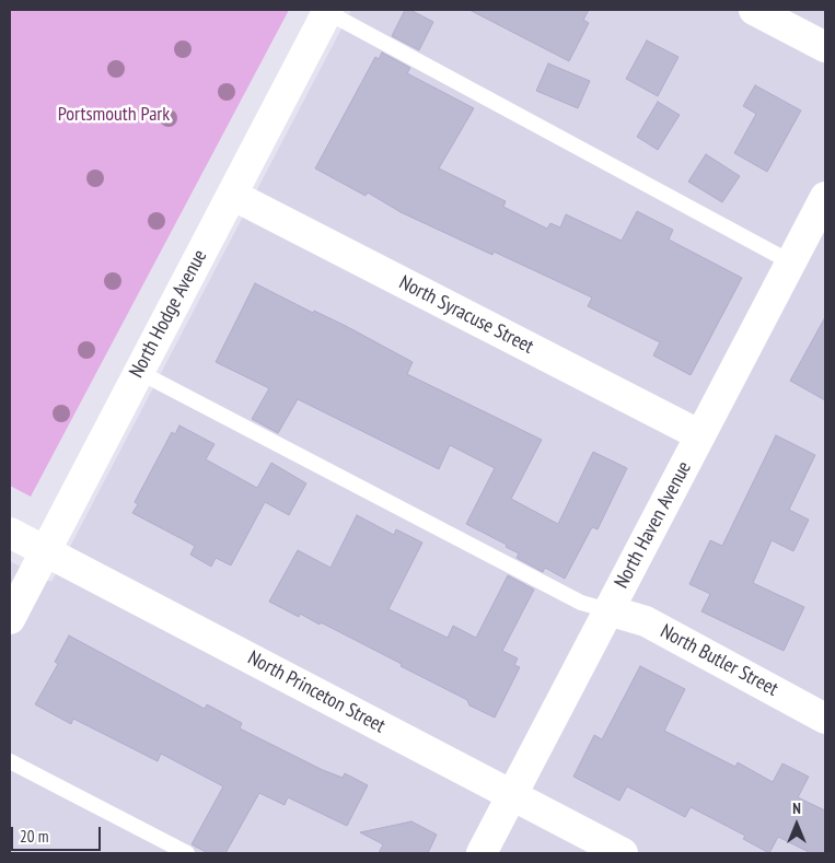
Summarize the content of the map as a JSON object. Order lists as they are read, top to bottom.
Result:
{
  "streets": {
    "street": [
      "North Hodge Avenue",
      "North Syracuse Street",
      "North Haven Avenue",
      "North Butler Street",
      "North Princeton Street"
    ]
  },
  "crossings": [
    ["North Hodge Avenue", "North Syracuse Street"],
    ["North Hodge Avenue", "North Princeton Street"],
    ["North Syracuse Street", "North Haven Avenue"],
    ["North Haven Avenue", "North Butler Street"],
    ["North Haven Avenue", "North Princeton Street"]
  ],
  "parks": ["Portsmouth Park"],
  "scale_bar": "20 m",
  "north": "top"
}
